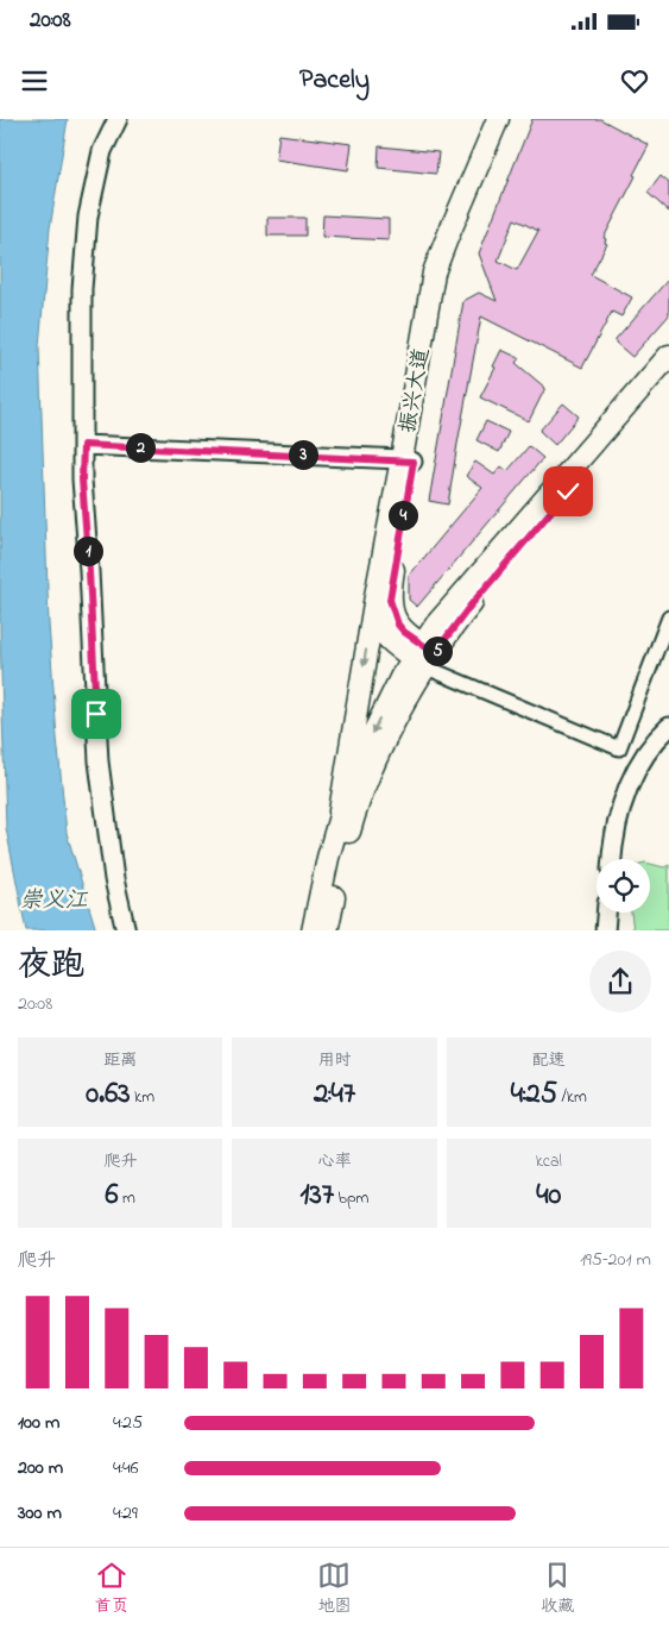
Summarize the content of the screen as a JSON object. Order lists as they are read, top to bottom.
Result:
{
  "streets": {
    "main road": ["振兴大道"]
  },
  "water": ["崇义江"],
  "page": {
    "status": "20:08",
    "header": "Pacely",
    "pins": [
      "2",
      "3",
      "4",
      "1",
      "5"
    ],
    "heading": ["夜跑", "20:08"],
    "stats": [
      ["距离", "0.63 km"],
      ["用时", "2:47"],
      ["配速", "4:25 /km"],
      ["爬升", "6 m"],
      ["心率", "137 bpm"],
      ["kcal", "40"]
    ],
    "chart": ["爬升", "195–201 m"],
    "list": [
      {
        "name": "100 m",
        "note": "4:25"
      },
      {
        "name": "200 m",
        "note": "4:46"
      },
      {
        "name": "300 m",
        "note": "4:29"
      }
    ],
    "tabs": ["首页", "地图", "收藏"]
  }
}
